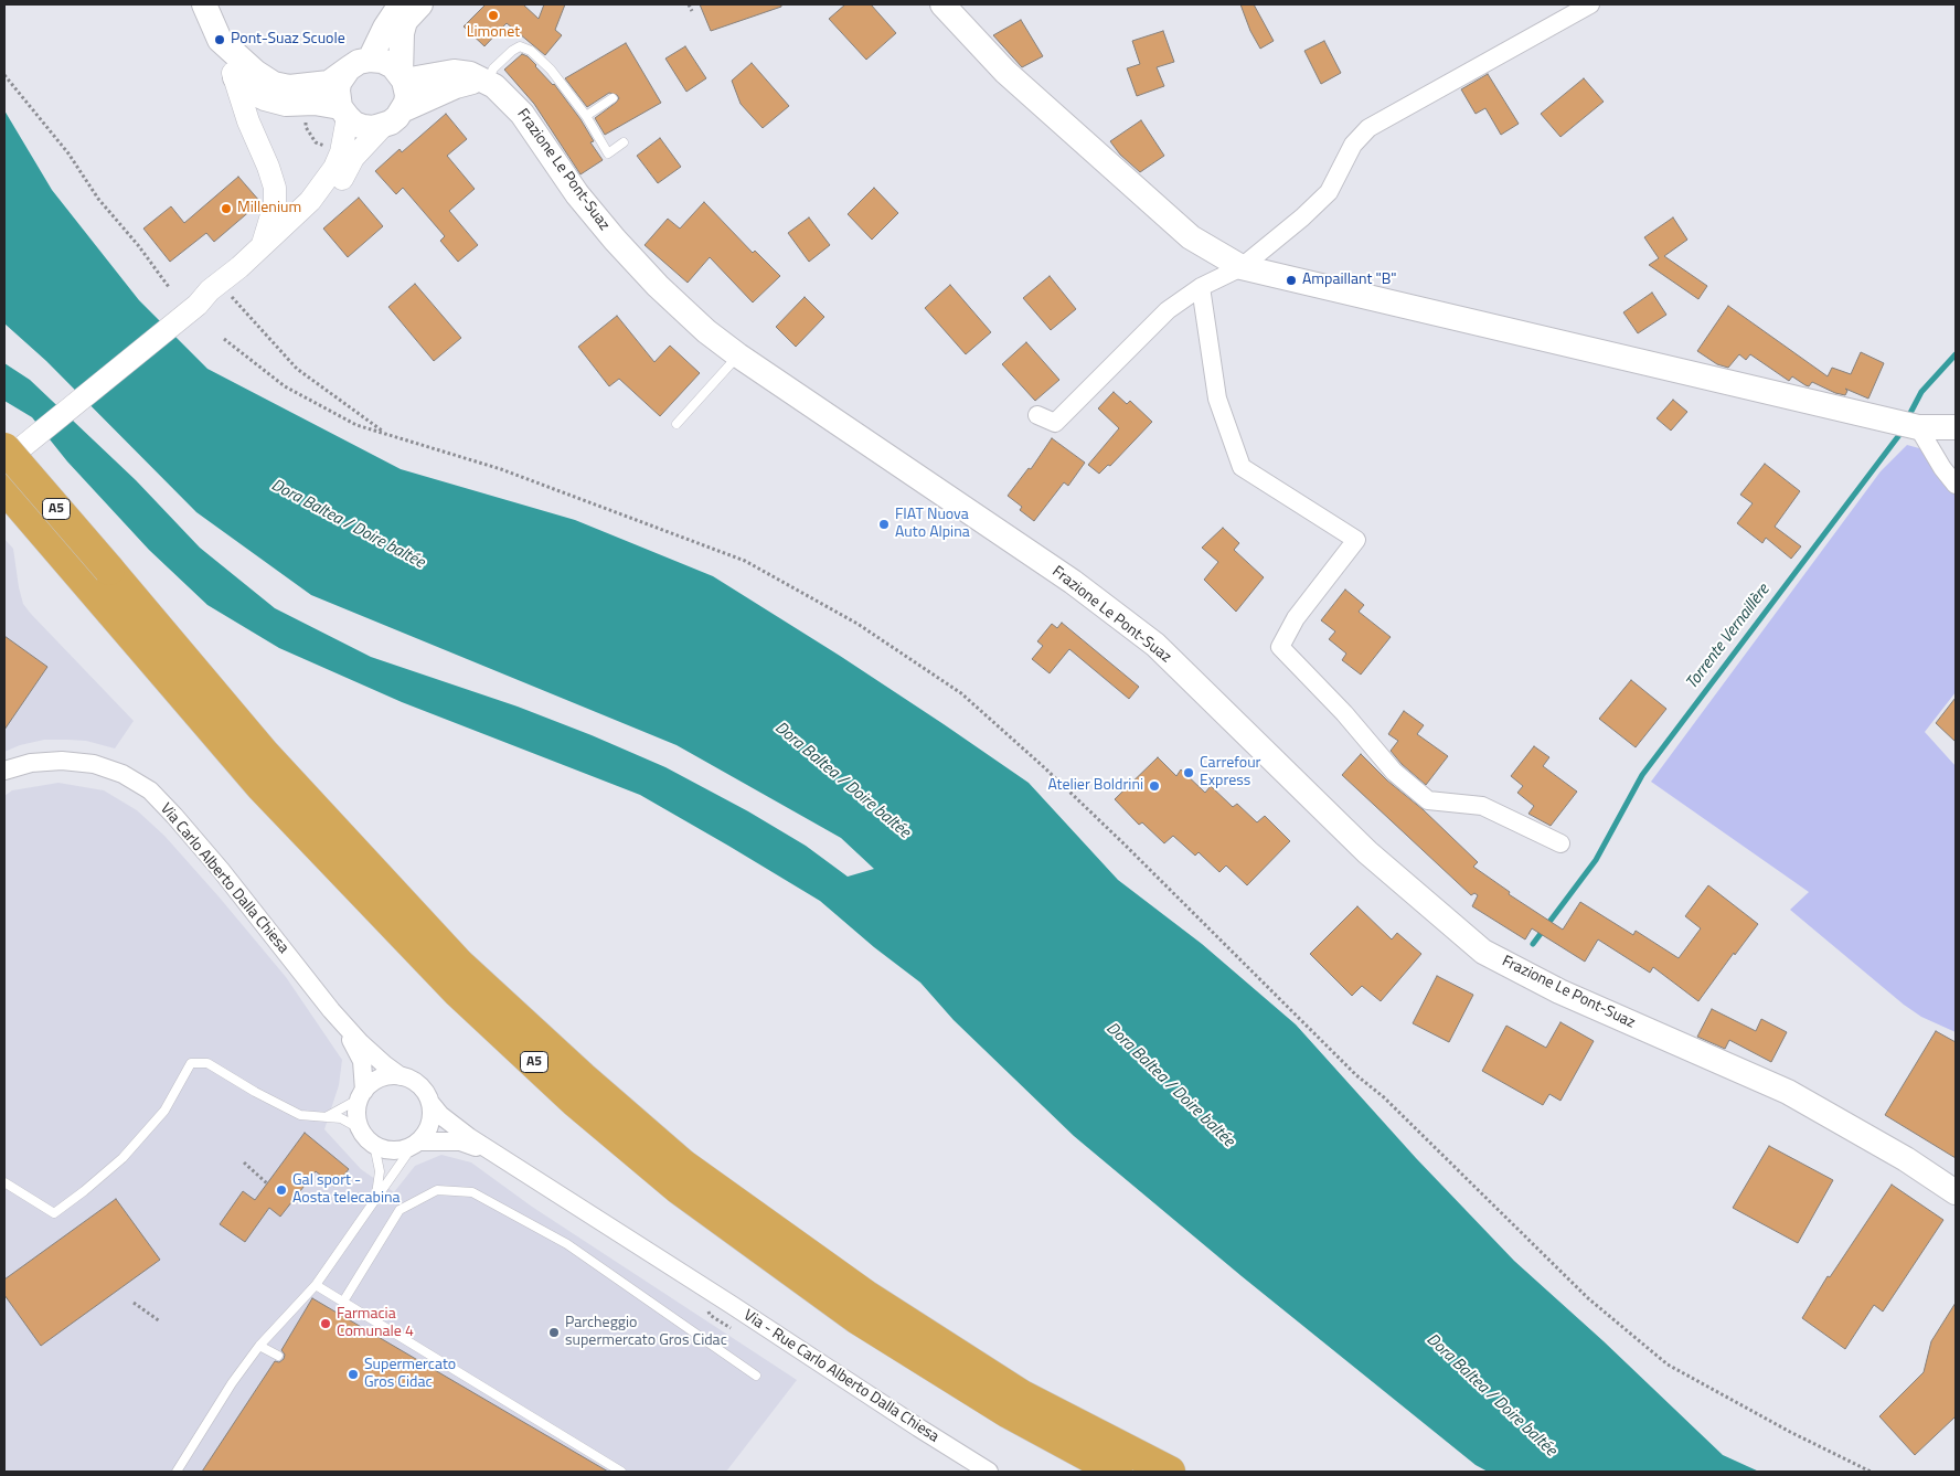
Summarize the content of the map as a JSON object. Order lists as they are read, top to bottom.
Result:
{
  "streets": {
    "highway": ["A5"],
    "main road": ["Frazione Le Pont-Suaz"],
    "street": ["Via Carlo Alberto Dalla Chiesa", "Via - Rue Carlo Alberto Dalla Chiesa"]
  },
  "water": ["Dora Baltea / Doire baltée", "Torrente Vernaillère"],
  "places": [
    "Limonet",
    "Pont-Suaz Scuole",
    "Millenium",
    "Ampaillant \"B\"",
    "FIAT Nuova Auto Alpina",
    "Carrefour Express",
    "Atelier Boldrini",
    "Gal sport - Aosta telecabina",
    "Farmacia Comunale 4",
    "Parcheggio supermercato Gros Cidac",
    "Supermercato Gros Cidac"
  ]
}
